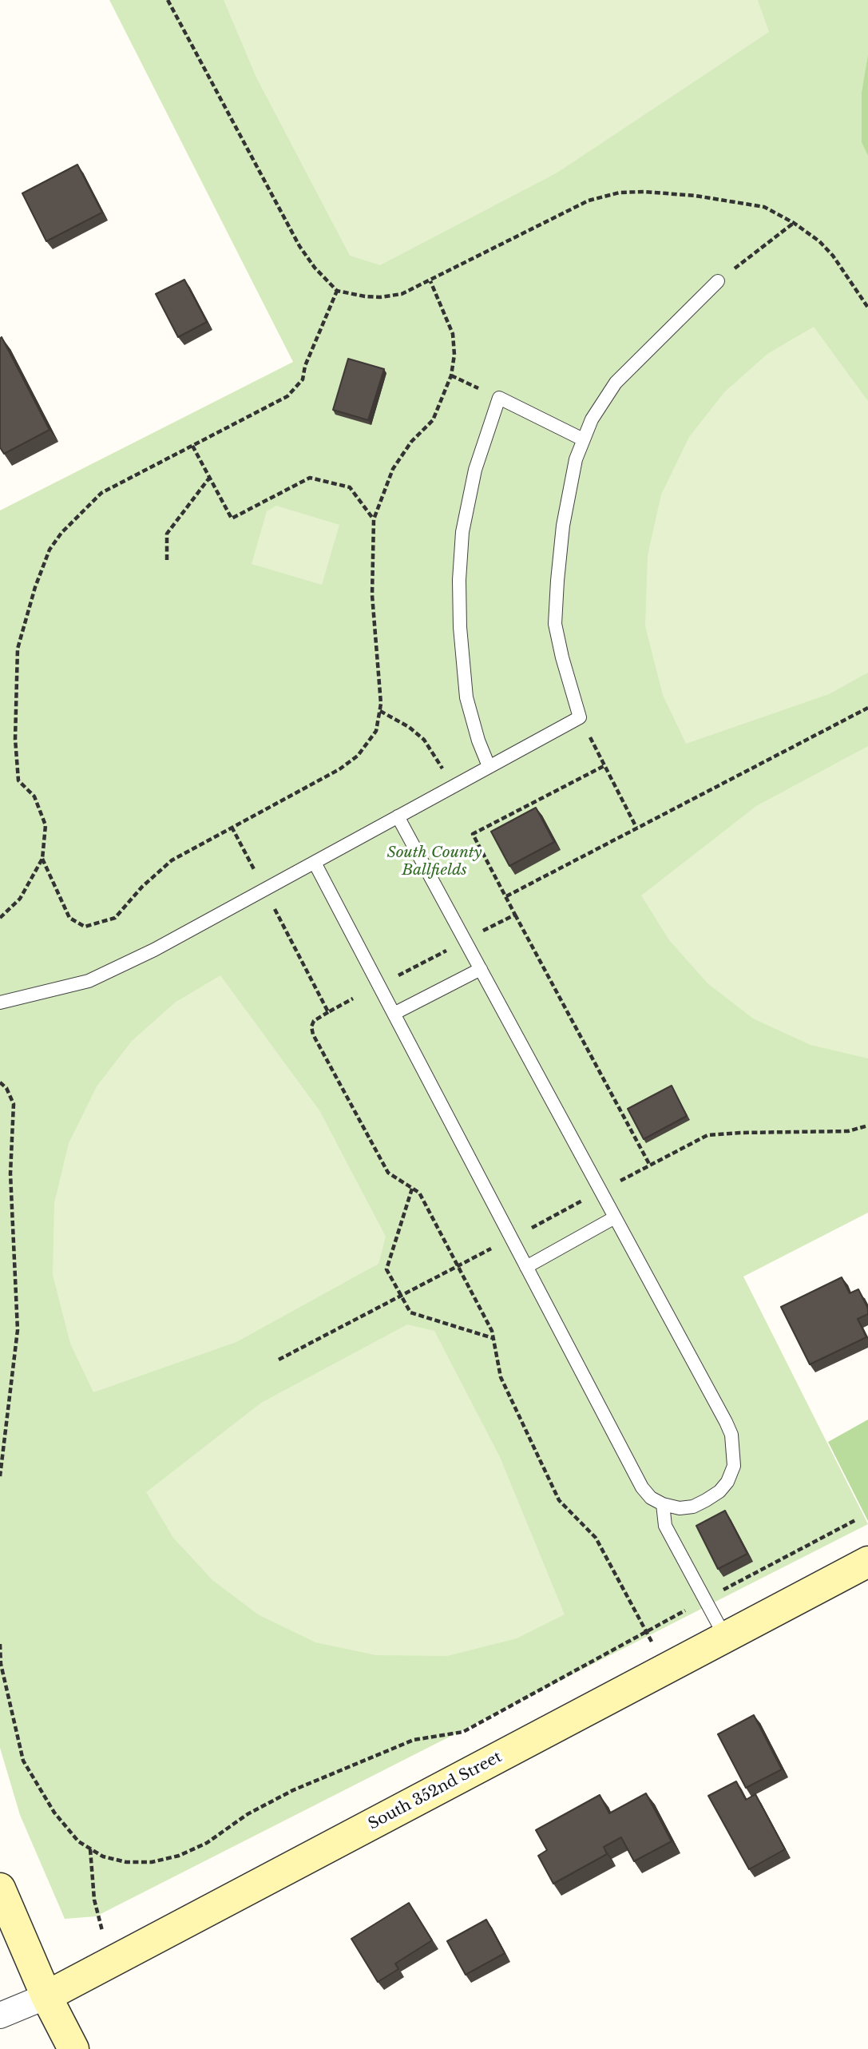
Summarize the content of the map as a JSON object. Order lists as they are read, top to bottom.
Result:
{
  "streets": {
    "street": ["South 352nd Street"]
  },
  "parks": ["South County Ballfields"]
}
